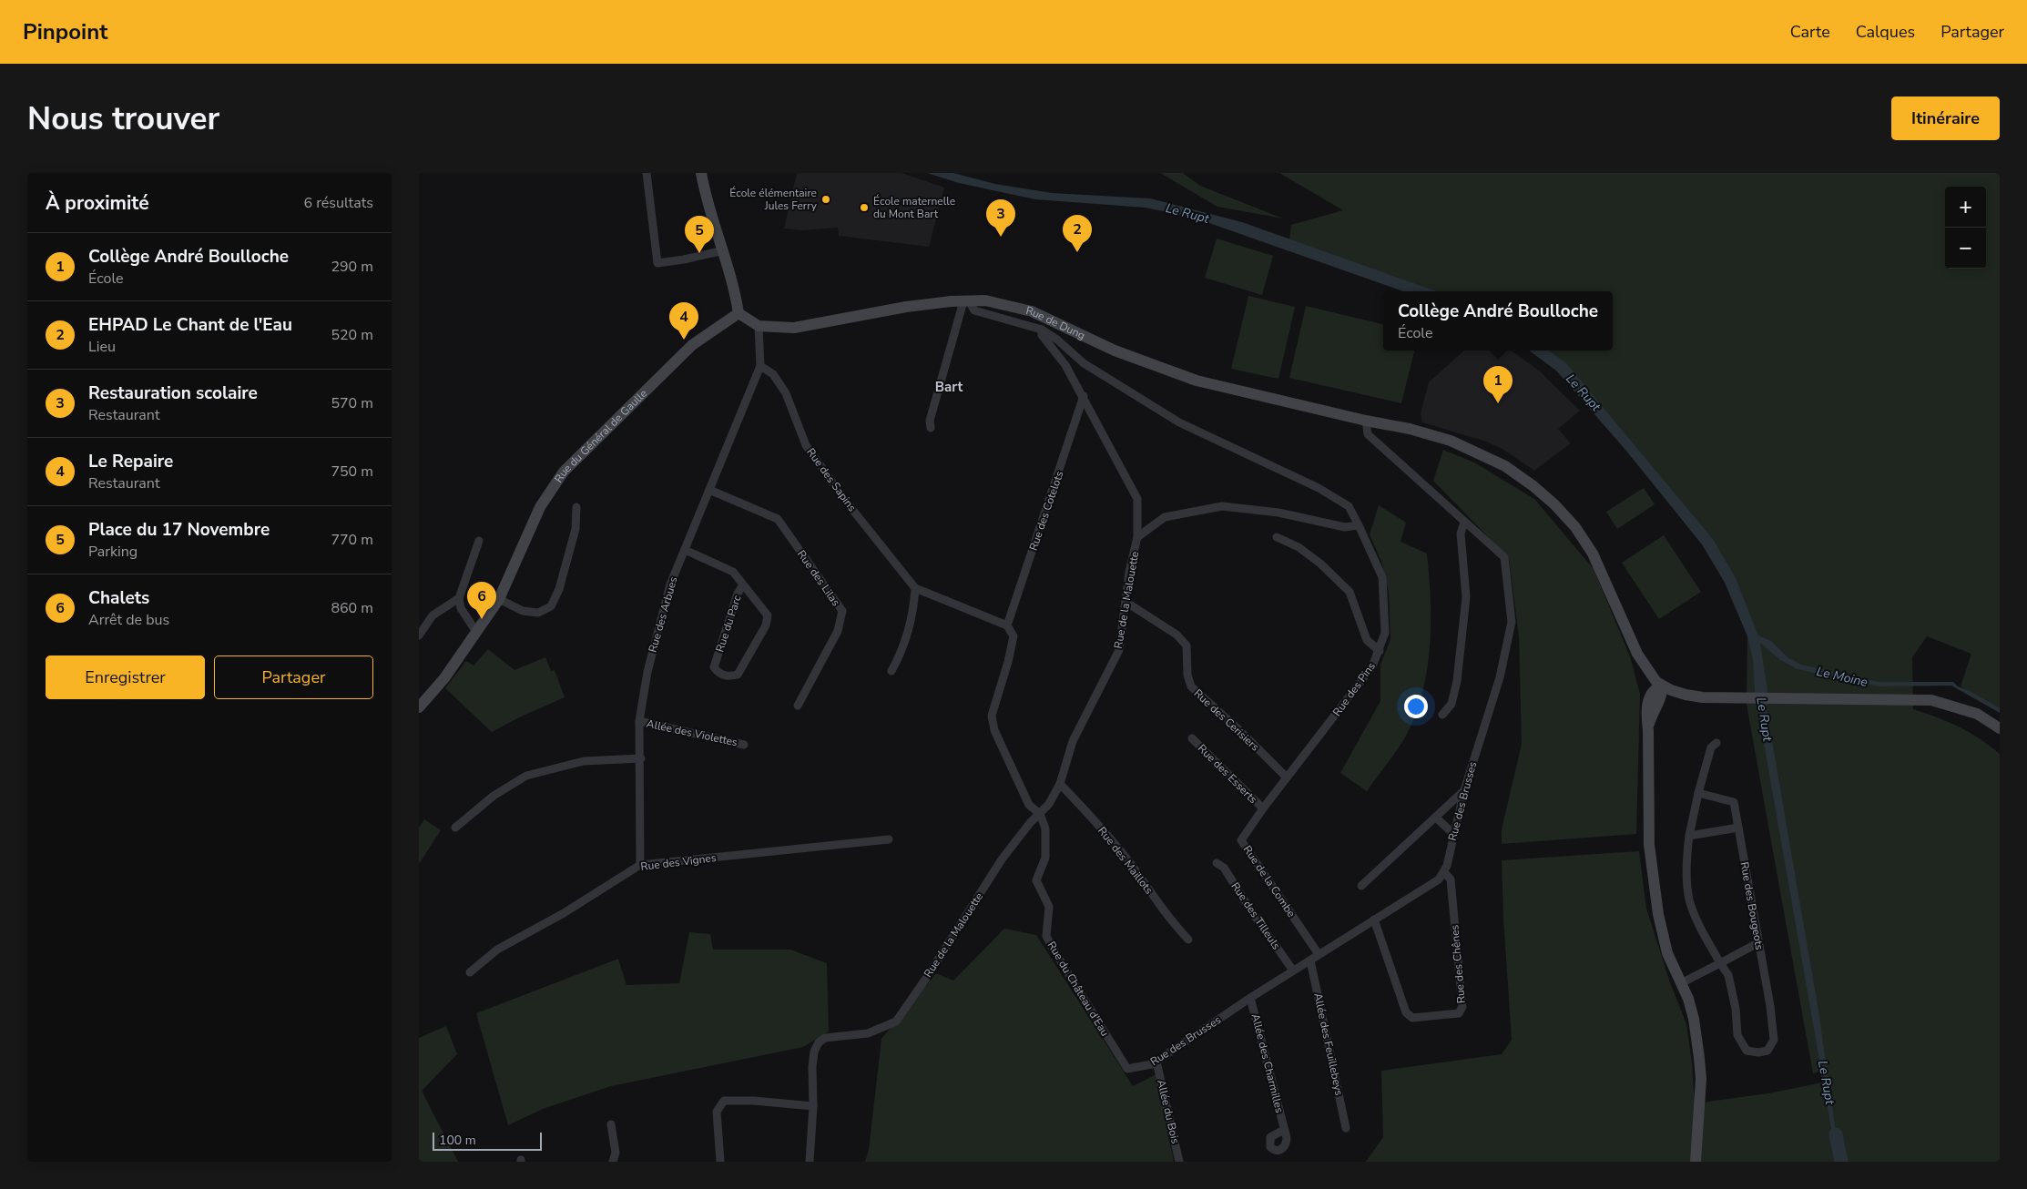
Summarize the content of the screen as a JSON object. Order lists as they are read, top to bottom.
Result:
{
  "streets": {
    "main road": ["Rue de Dung", "Rue du Général de Gaulle"],
    "street": [
      "Rue des Sapins",
      "Rue des Cotelots",
      "Rue des Lilas",
      "Rue de la Malouette",
      "Rue des Arbues",
      "Rue du Parc",
      "Rue des Pins",
      "Rue des Cerisiers",
      "Allée des Violettes",
      "Rue des Esserts",
      "Rue des Brusses",
      "Rue des Maillots",
      "Rue des Vignes",
      "Rue de la Combe",
      "Rue des Bougeots",
      "Rue des Tilleuls",
      "Rue des Chênes",
      "Rue du Château d'Eau",
      "Allée des Feuillebeys",
      "Allée des Charmilles",
      "Allée du Bois"
    ]
  },
  "crossings": [
    ["Rue de Dung", "Rue du Général de Gaulle"],
    ["Rue de Dung", "Rue des Arbues"],
    ["Rue de Dung", "Rue des Brusses"],
    ["Rue des Sapins", "Rue des Cotelots"],
    ["Rue des Sapins", "Rue des Arbues"],
    ["Rue des Sapins", "Rue du Château d'Eau"],
    ["Rue des Cotelots", "Rue du Château d'Eau"],
    ["Rue des Lilas", "Rue des Arbues"],
    ["Rue de la Malouette", "Rue des Pins"],
    ["Rue de la Malouette", "Rue des Cerisiers"],
    ["Rue de la Malouette", "Rue des Maillots"],
    ["Rue de la Malouette", "Rue du Château d'Eau"],
    ["Rue des Arbues", "Rue du Parc"],
    ["Rue des Arbues", "Allée des Violettes"],
    ["Rue des Arbues", "Rue des Vignes"],
    ["Rue des Pins", "Rue des Cerisiers"],
    ["Rue des Pins", "Rue des Esserts"],
    ["Rue des Pins", "Rue de la Combe"],
    ["Rue des Esserts", "Rue de la Combe"],
    ["Rue des Brusses", "Rue de la Combe"],
    ["Rue des Brusses", "Rue des Tilleuls"],
    ["Rue des Brusses", "Rue des Chênes"],
    ["Rue des Brusses", "Rue du Château d'Eau"],
    ["Rue des Brusses", "Allée des Feuillebeys"],
    ["Rue des Brusses", "Allée des Charmilles"],
    ["Rue des Brusses", "Allée du Bois"]
  ],
  "districts": ["Bart"],
  "water": ["Le Rupt", "Le Moine"],
  "places": ["École élémentaire Jules Ferry", "École maternelle du Mont Bart"],
  "scale_bar": "100 m",
  "page": {
    "header": "Pinpoint",
    "nav": ["Carte", "Calques", "Partager"],
    "buttons": [
      "Itinéraire",
      ["Enregistrer", "Partager"]
    ],
    "title": "Nous trouver",
    "heading": ["À proximité", "6 résultats"],
    "map_buttons": ["+", "−"],
    "pins": [
      "3",
      "2",
      "5",
      "4",
      "1",
      "6"
    ],
    "list": [
      {
        "mark": "1",
        "name": "Collège André Boulloche",
        "note": "École",
        "value": "290 m"
      },
      {
        "mark": "2",
        "name": "EHPAD Le Chant de l'Eau",
        "note": "Lieu",
        "value": "520 m"
      },
      {
        "mark": "3",
        "name": "Restauration scolaire",
        "note": "Restaurant",
        "value": "570 m"
      },
      {
        "mark": "4",
        "name": "Le Repaire",
        "note": "Restaurant",
        "value": "750 m"
      },
      {
        "mark": "5",
        "name": "Place du 17 Novembre",
        "note": "Parking",
        "value": "770 m"
      },
      {
        "mark": "6",
        "name": "Chalets",
        "note": "Arrêt de bus",
        "value": "860 m"
      }
    ],
    "popup": ["Collège André Boulloche", "École"],
    "scale": "100 m"
  }
}
